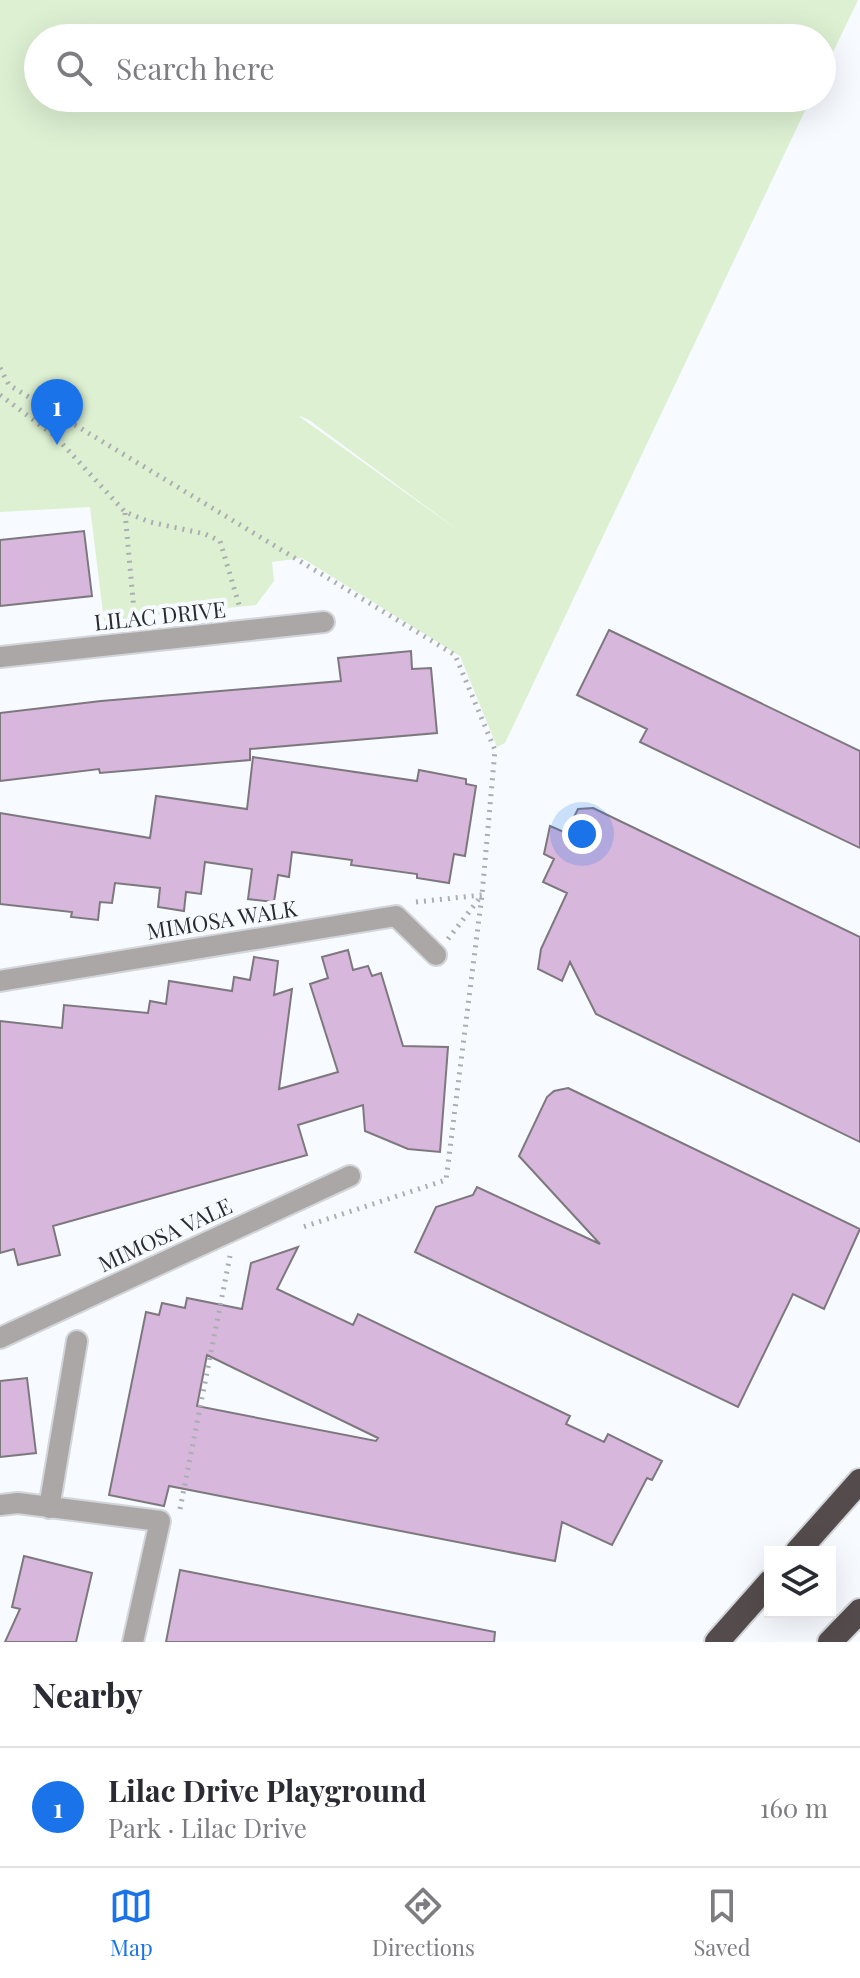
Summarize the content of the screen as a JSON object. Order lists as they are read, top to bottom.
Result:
{
  "streets": {
    "street": ["LILAC DRIVE", "MIMOSA WALK", "MIMOSA VALE"]
  },
  "page": {
    "search": "Search here",
    "pins": "1",
    "heading": "Nearby",
    "list": [
      {
        "mark": "1",
        "name": "Lilac Drive Playground",
        "note": "Park · Lilac Drive",
        "value": "160 m"
      }
    ],
    "nav": ["Map", "Directions", "Saved"]
  }
}
